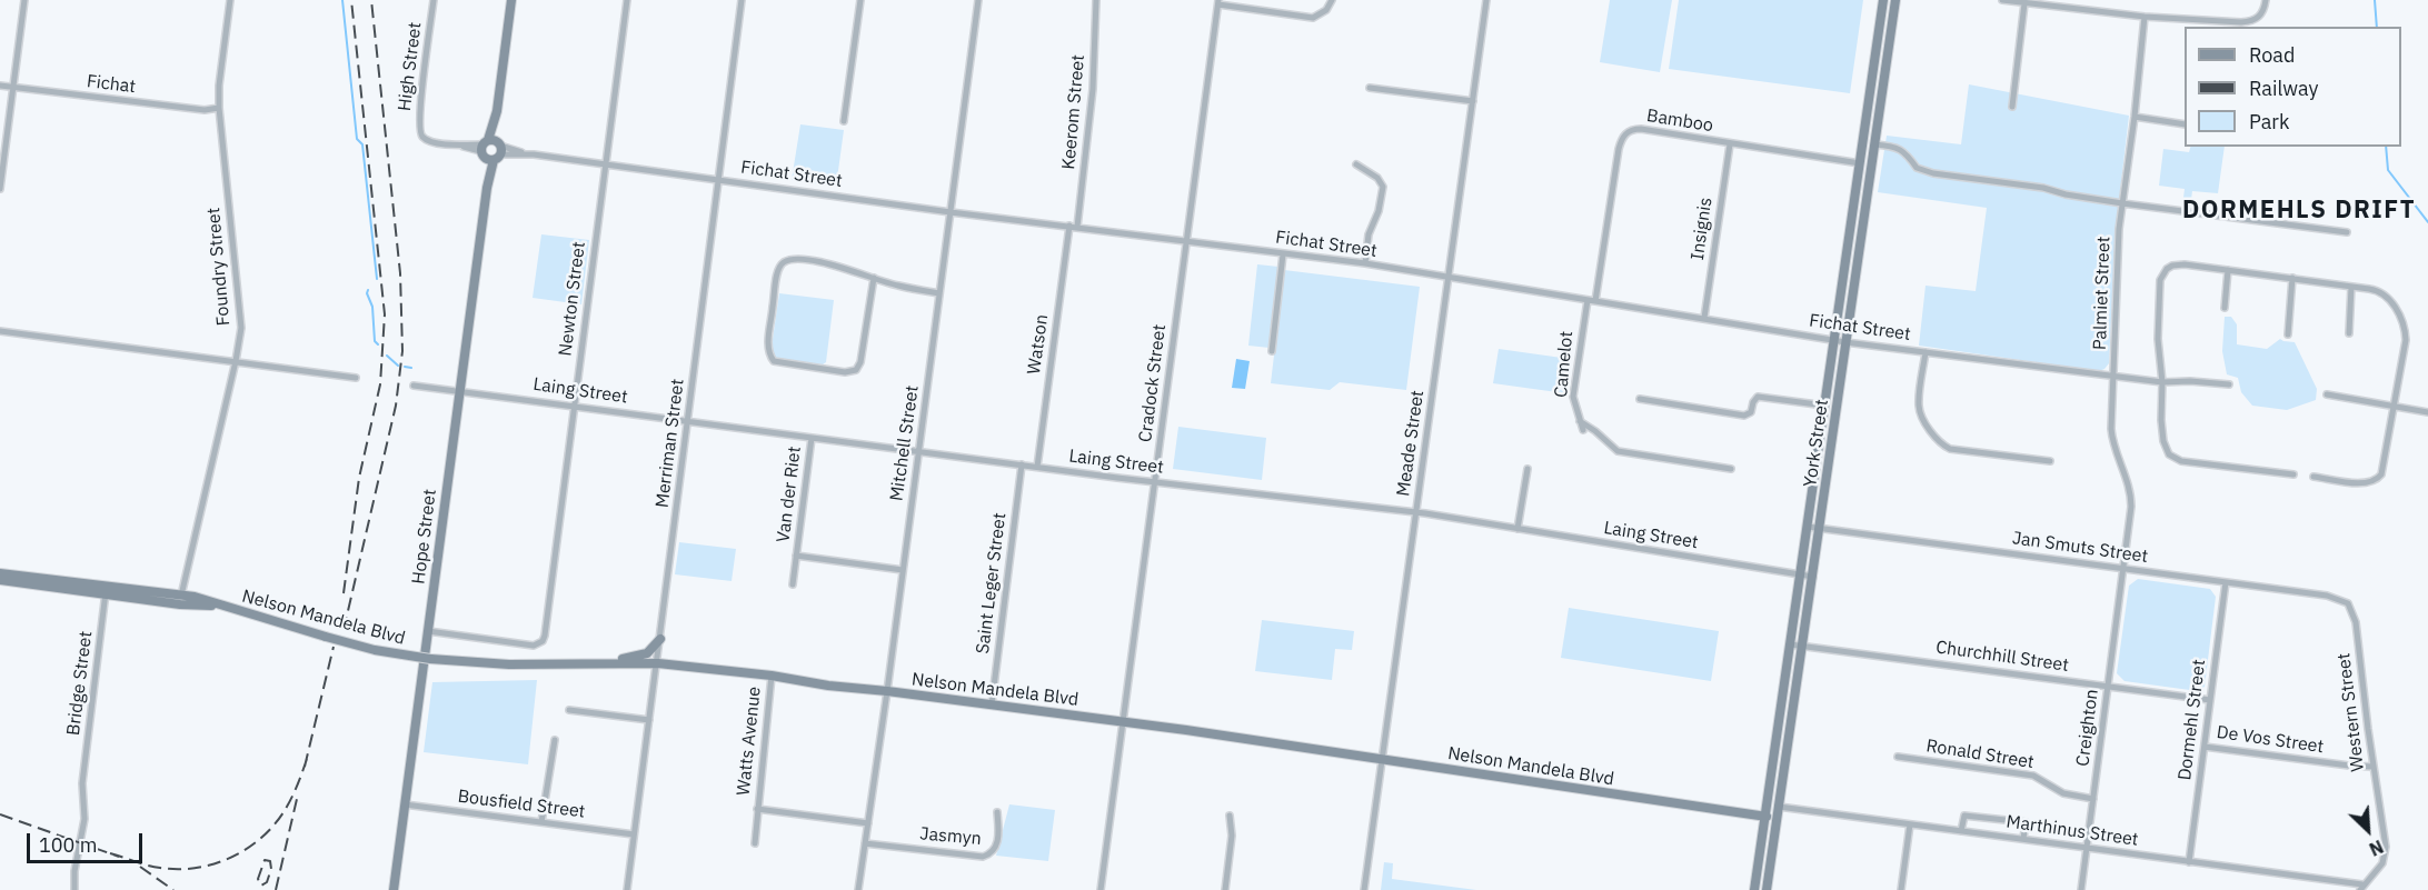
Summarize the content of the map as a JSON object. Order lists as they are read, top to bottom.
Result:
{
  "streets": {
    "street": [
      "High Street",
      "Fichat",
      "Keerom Street",
      "Bamboo",
      "Fichat Street",
      "Insignis",
      "Foundry Street",
      "Palmiet Street",
      "Newton Street",
      "Watson",
      "Camelot",
      "Cradock Street",
      "Laing Street",
      "Merriman Street",
      "Mitchell Street",
      "Meade Street",
      "York Street",
      "Van der Riet",
      "Hope Street",
      "Jan Smuts Street",
      "Saint Leger Street",
      "Nelson Mandela Blvd",
      "Churchhill Street",
      "Bridge Street",
      "Western Street",
      "Dormehl Street",
      "Creighton",
      "De Vos Street",
      "Watts Avenue",
      "Ronald Street",
      "Bousfield Street",
      "Marthinus Street",
      "Jasmyn"
    ]
  },
  "crossings": [
    ["High Street", "Fichat Street"],
    ["Fichat", "Foundry Street"],
    ["Keerom Street", "Fichat Street"],
    ["Keerom Street", "Watson"],
    ["Bamboo", "Fichat Street"],
    ["Bamboo", "Insignis"],
    ["Bamboo", "Camelot"],
    ["Bamboo", "York Street"],
    ["Fichat Street", "Insignis"],
    ["Fichat Street", "Palmiet Street"],
    ["Fichat Street", "Newton Street"],
    ["Fichat Street", "Watson"],
    ["Fichat Street", "Camelot"],
    ["Fichat Street", "Cradock Street"],
    ["Fichat Street", "Merriman Street"],
    ["Fichat Street", "Mitchell Street"],
    ["Fichat Street", "Meade Street"],
    ["Fichat Street", "York Street"],
    ["Fichat Street", "Hope Street"],
    ["Foundry Street", "Nelson Mandela Blvd"],
    ["Palmiet Street", "Jan Smuts Street"],
    ["Palmiet Street", "Creighton"],
    ["Newton Street", "Laing Street"],
    ["Newton Street", "Hope Street"],
    ["Watson", "Laing Street"],
    ["Cradock Street", "Laing Street"],
    ["Cradock Street", "Nelson Mandela Blvd"],
    ["Laing Street", "Merriman Street"],
    ["Laing Street", "Mitchell Street"],
    ["Laing Street", "Meade Street"],
    ["Laing Street", "York Street"],
    ["Laing Street", "Van der Riet"],
    ["Laing Street", "Hope Street"],
    ["Laing Street", "Saint Leger Street"],
    ["Merriman Street", "Nelson Mandela Blvd"],
    ["Merriman Street", "Bousfield Street"],
    ["Mitchell Street", "Van der Riet"],
    ["Mitchell Street", "Nelson Mandela Blvd"],
    ["Mitchell Street", "Watts Avenue"],
    ["Mitchell Street", "Jasmyn"],
    ["Meade Street", "Nelson Mandela Blvd"],
    ["York Street", "Jan Smuts Street"],
    ["York Street", "Nelson Mandela Blvd"],
    ["York Street", "Churchhill Street"],
    ["York Street", "Marthinus Street"],
    ["Hope Street", "Bousfield Street"],
    ["Jan Smuts Street", "Western Street"],
    ["Jan Smuts Street", "Dormehl Street"],
    ["Jan Smuts Street", "Creighton"],
    ["Saint Leger Street", "Nelson Mandela Blvd"],
    ["Nelson Mandela Blvd", "Bridge Street"],
    ["Nelson Mandela Blvd", "Watts Avenue"],
    ["Churchhill Street", "Dormehl Street"],
    ["Churchhill Street", "Creighton"],
    ["Western Street", "De Vos Street"],
    ["Western Street", "Marthinus Street"],
    ["Dormehl Street", "De Vos Street"],
    ["Dormehl Street", "Marthinus Street"],
    ["Creighton", "Ronald Street"],
    ["Creighton", "Marthinus Street"]
  ],
  "districts": ["DORMEHLS DRIFT"],
  "legend": ["Road", "Railway", "Park"],
  "scale_bar": "100 m",
  "north": "bottom right"
}
